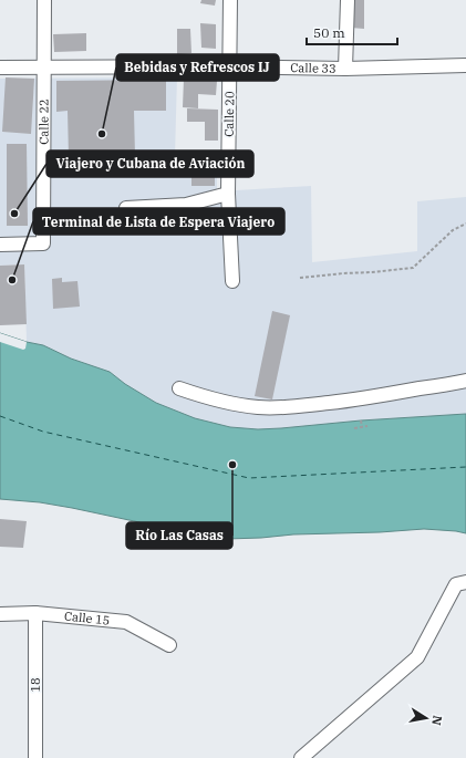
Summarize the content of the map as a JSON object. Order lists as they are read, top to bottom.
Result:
{
  "streets": {
    "street": [
      "Calle 33",
      "Calle 20",
      "Calle 22",
      "Calle 15",
      "18"
    ]
  },
  "crossings": [
    ["Calle 33", "Calle 20"],
    ["Calle 33", "Calle 22"],
    ["Calle 15", "18"]
  ],
  "places": [
    "Bebidas y Refrescos IJ",
    "Viajero y Cubana de Aviación",
    "Terminal de Lista de Espera Viajero",
    "Río Las Casas"
  ],
  "scale_bar": "50 m",
  "north": "right"
}
